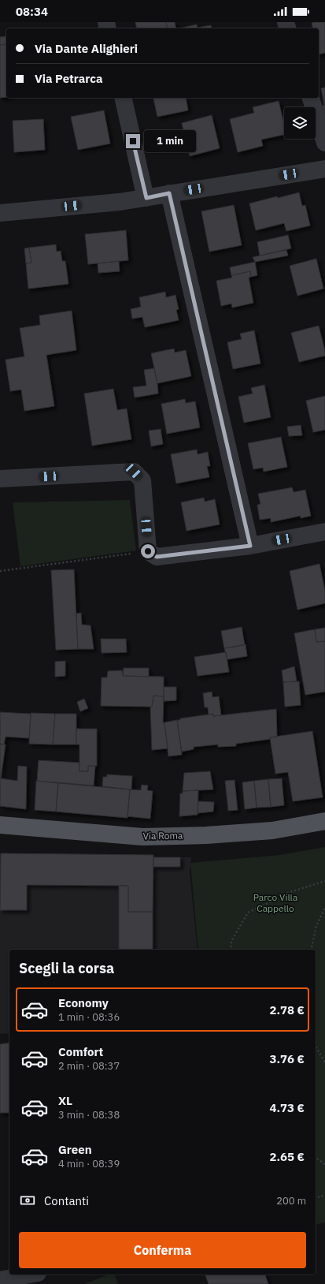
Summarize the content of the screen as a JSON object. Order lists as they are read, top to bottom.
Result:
{
  "streets": {
    "main road": ["Via Roma"]
  },
  "parks": ["Parco Villa Cappello"],
  "page": {
    "status": "08:34",
    "banner": ["Via Dante Alighieri", "Via Petrarca"],
    "bubble": "1 min",
    "heading": "Scegli la corsa",
    "list": [
      {
        "name": "Economy",
        "note": "1 min · 08:36",
        "value": "2.78 €"
      },
      {
        "name": "Comfort",
        "note": "2 min · 08:37",
        "value": "3.76 €"
      },
      {
        "name": "XL",
        "note": "3 min · 08:38",
        "value": "4.73 €"
      },
      {
        "name": "Green",
        "note": "4 min · 08:39",
        "value": "2.65 €"
      }
    ],
    "pay": ["Contanti", "200 m"],
    "buttons": "Conferma"
  }
}
